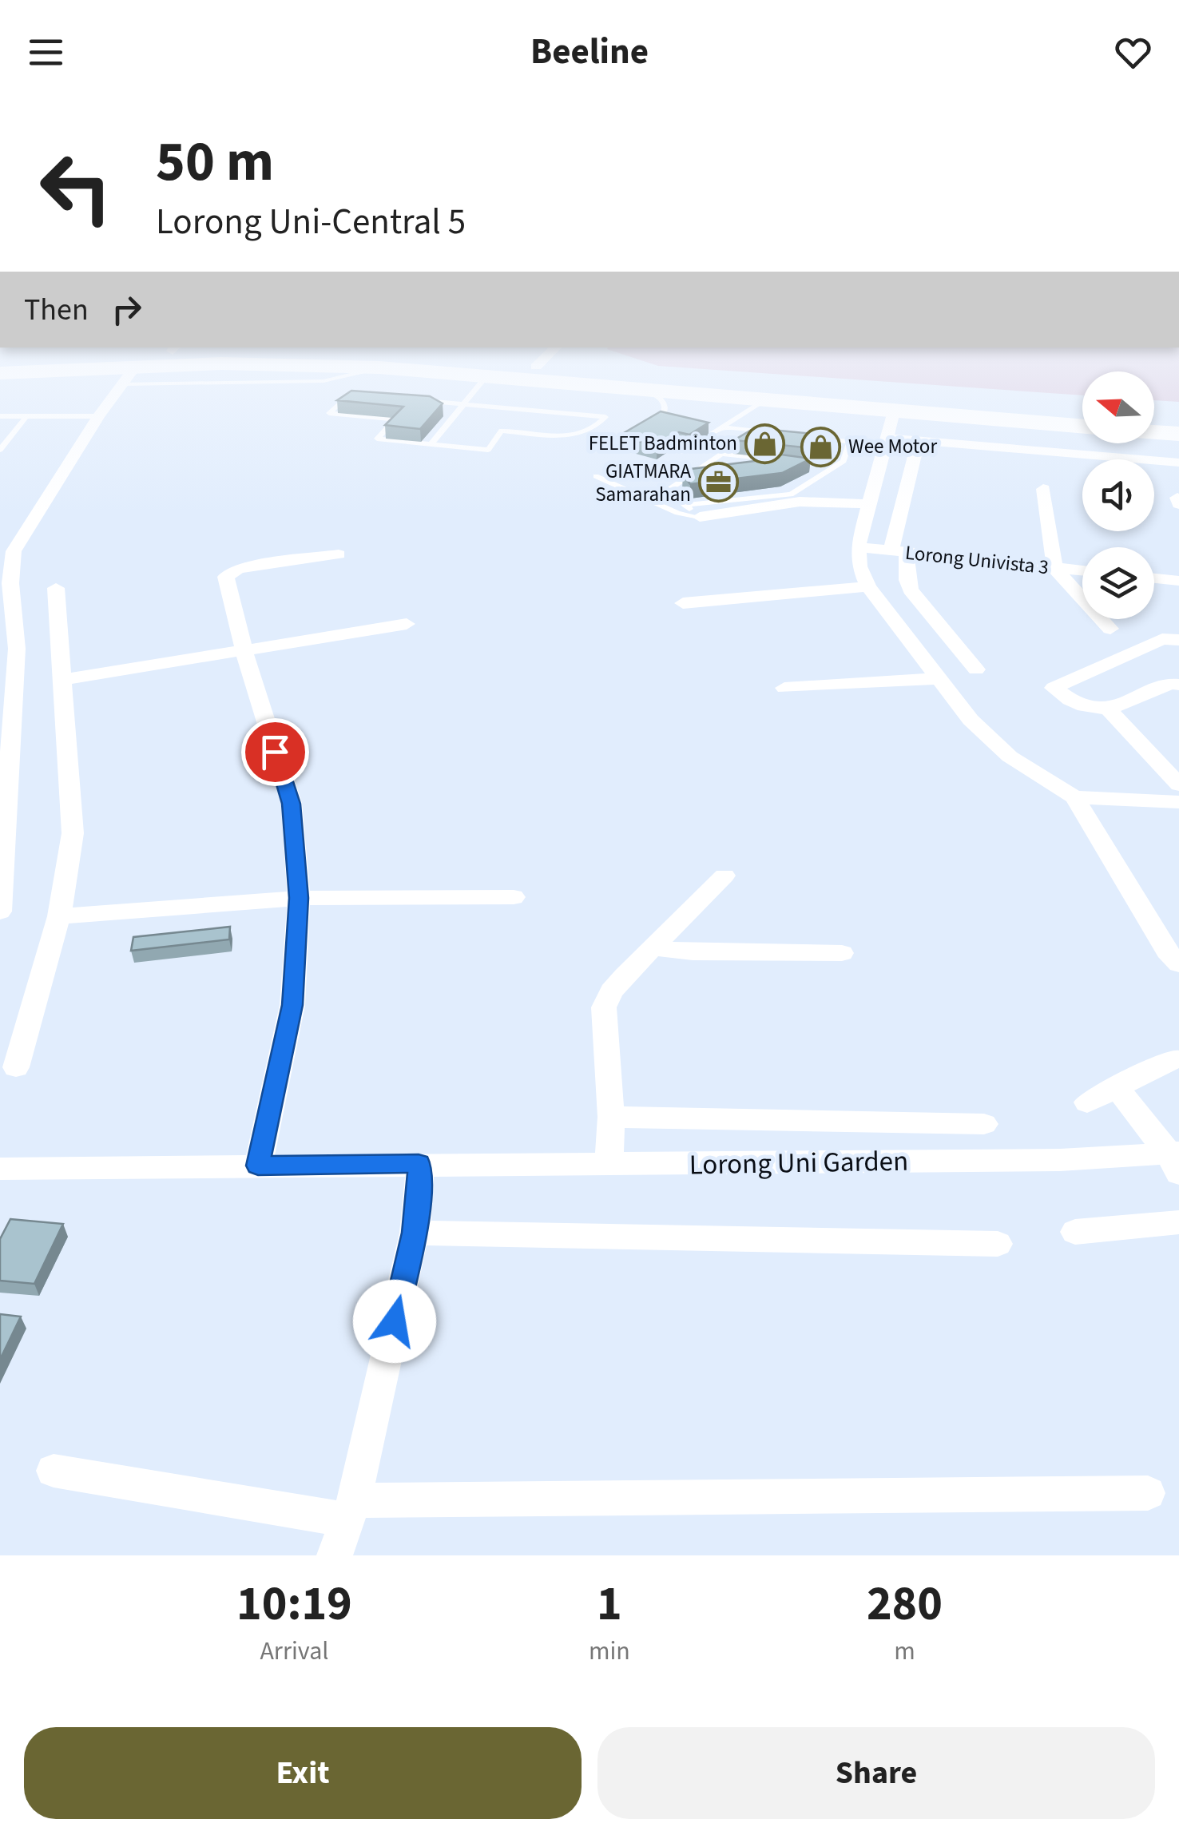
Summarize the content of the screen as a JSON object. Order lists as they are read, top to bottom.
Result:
{
  "streets": {
    "street": ["Lorong Univista 3", "Lorong Uni Garden"]
  },
  "places": {
    "shop": ["FELET Badminton", "Wee Motor"],
    "office": ["GIATMARA Samarahan"]
  },
  "north": "left",
  "page": {
    "header": "Beeline",
    "turn": ["50 m", "Lorong Uni-Central 5"],
    "then": "Then",
    "eta": [
      "10:19",
      "Arrival",
      "1",
      "min",
      "280",
      "m"
    ],
    "buttons": ["Exit", "Share"]
  }
}
